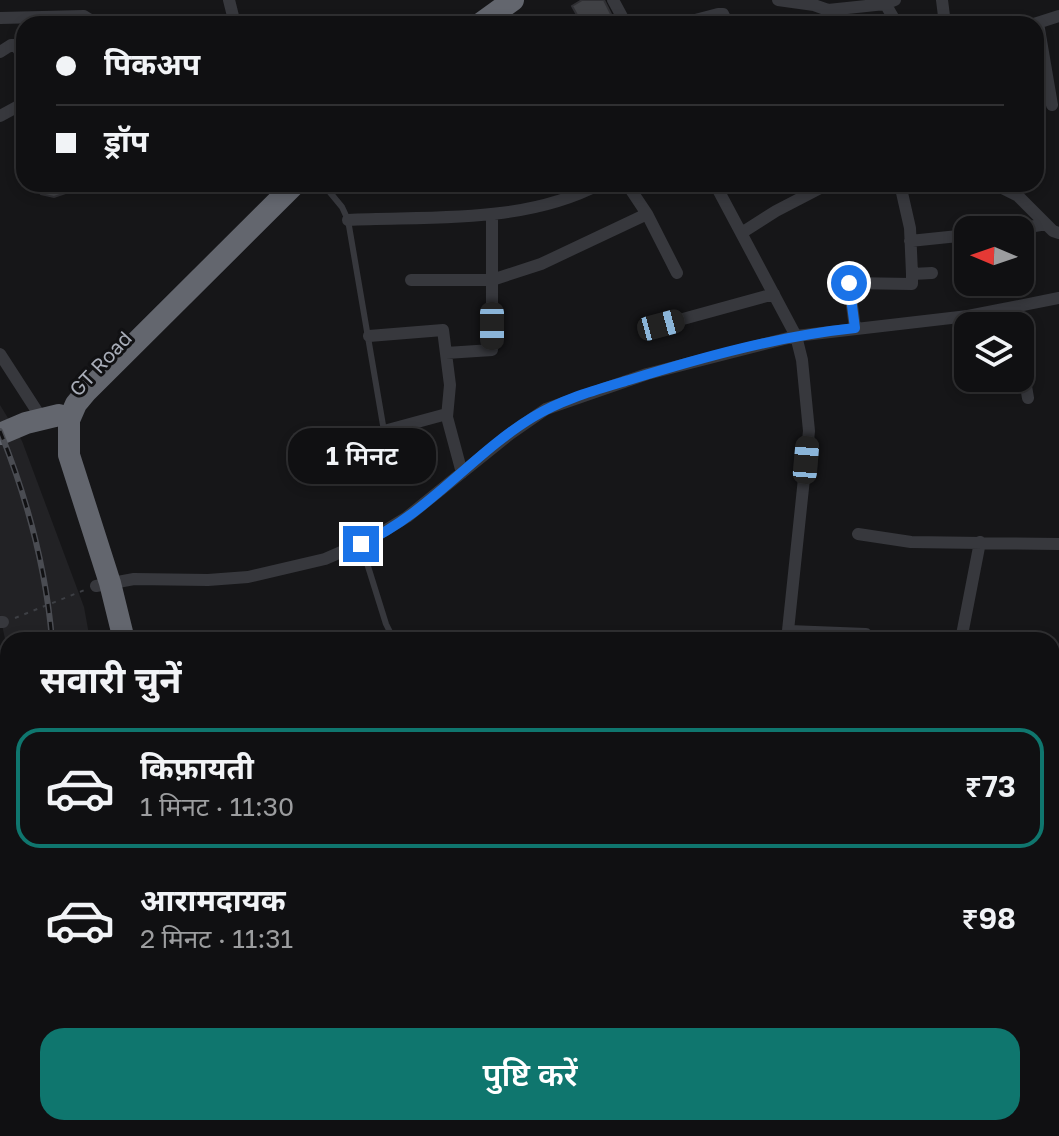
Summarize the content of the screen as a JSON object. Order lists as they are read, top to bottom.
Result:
{
  "streets": {
    "highway": ["GT Road"]
  },
  "north": "left",
  "page": {
    "banner": ["पिकअप", "ड्रॉप"],
    "bubble": "1 मिनट",
    "heading": "सवारी चुनें",
    "list": [
      {
        "name": "किफ़ायती",
        "note": "1 मिनट · 11:30",
        "value": "₹73"
      },
      {
        "name": "आरामदायक",
        "note": "2 मिनट · 11:31",
        "value": "₹98"
      }
    ],
    "buttons": "पुष्टि करें"
  }
}
